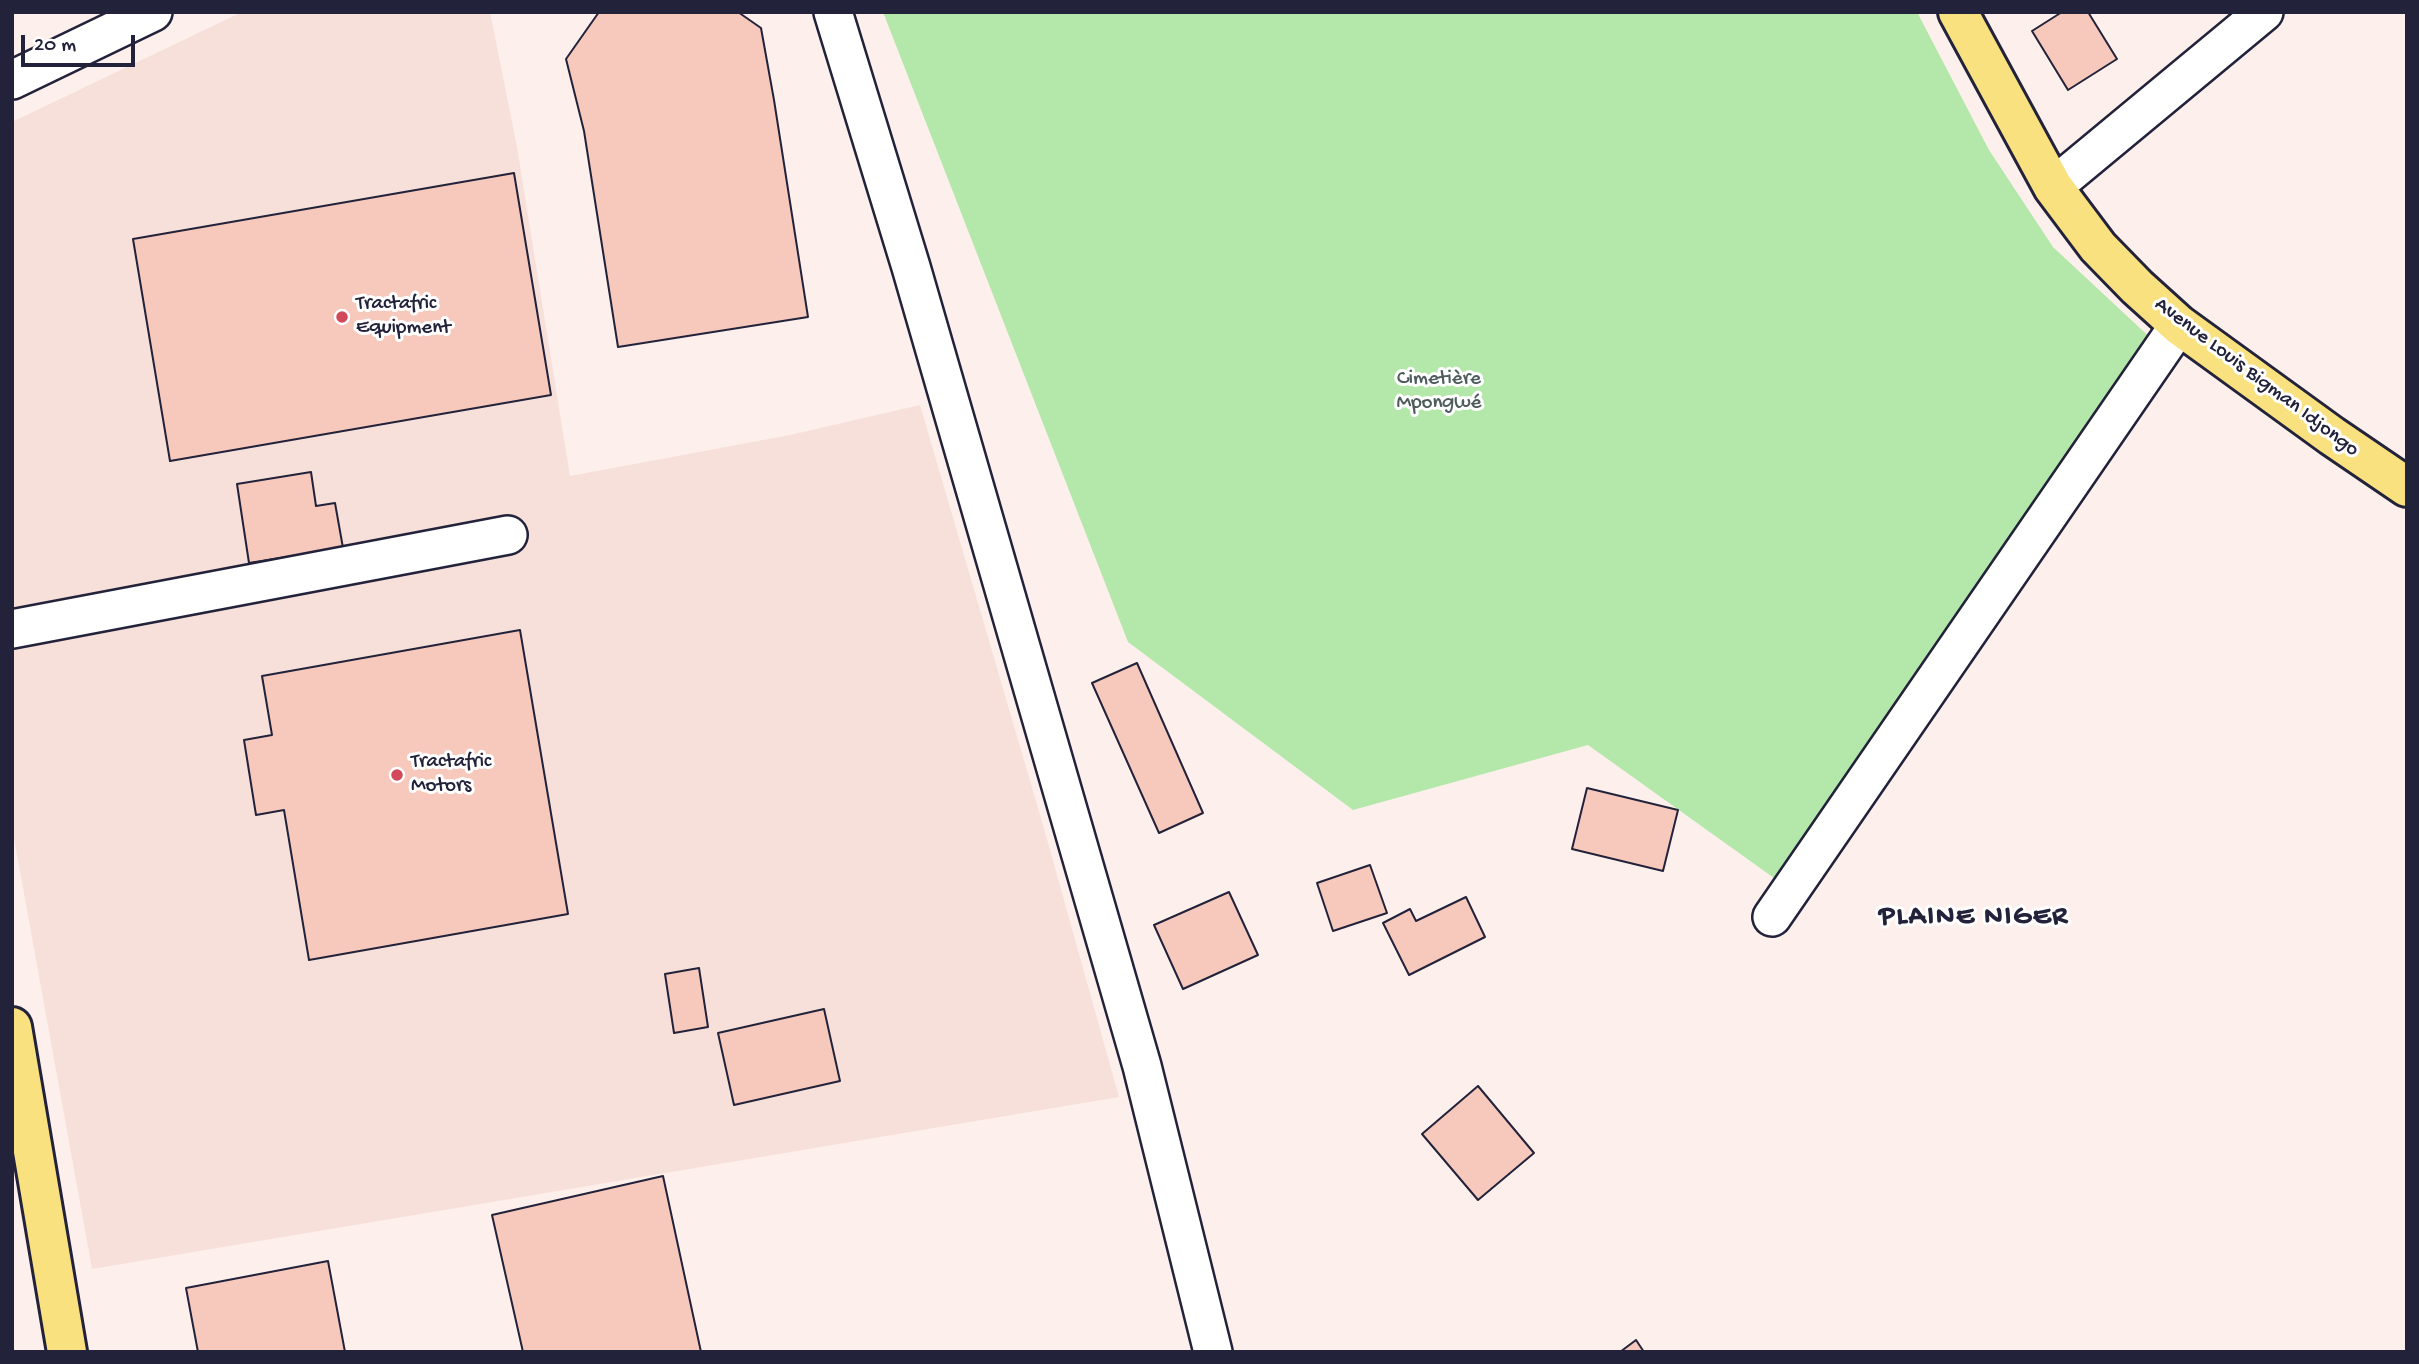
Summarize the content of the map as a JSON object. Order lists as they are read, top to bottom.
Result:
{
  "streets": {
    "main road": ["Avenue Louis Bigman Idjongo"]
  },
  "districts": ["PLAINE NIGER"],
  "parks": ["Cimetière Mpongwé"],
  "places": ["Tractafric Equipment", "Tractafric Motors"],
  "scale_bar": "20 m"
}
